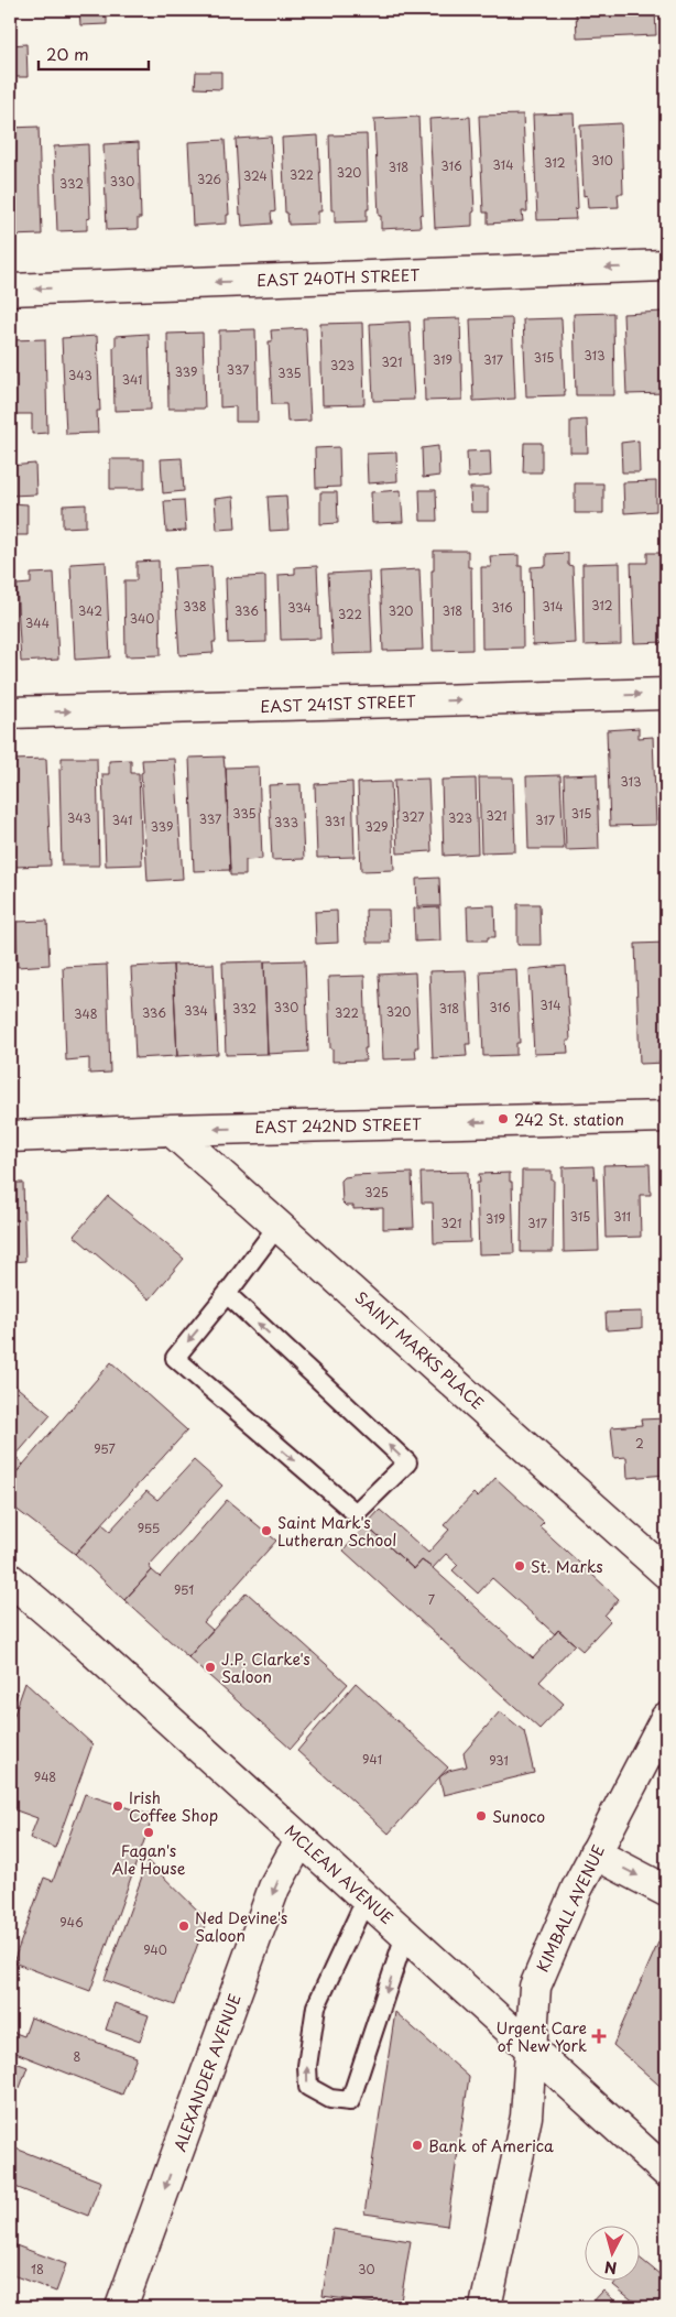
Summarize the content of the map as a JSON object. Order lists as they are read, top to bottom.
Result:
{
  "streets": {
    "street": [
      "EAST 240TH STREET",
      "EAST 241ST STREET",
      "EAST 242ND STREET",
      "SAINT MARKS PLACE",
      "MCLEAN AVENUE",
      "KIMBALL AVENUE",
      "ALEXANDER AVENUE"
    ]
  },
  "crossings": [
    ["EAST 242ND STREET", "SAINT MARKS PLACE"],
    ["MCLEAN AVENUE", "KIMBALL AVENUE"],
    ["MCLEAN AVENUE", "ALEXANDER AVENUE"]
  ],
  "one_way": [
    "EAST 240TH STREET",
    "EAST 241ST STREET",
    "EAST 242ND STREET",
    "ALEXANDER AVENUE"
  ],
  "places": {
    "other": [
      "242 St. station",
      "Saint Mark's Lutheran School",
      "St. Marks",
      "J.P. Clarke's Saloon",
      "Irish Coffee Shop",
      "Sunoco",
      "Fagan's Ale House",
      "Ned Devine's Saloon",
      "Bank of America"
    ],
    "health": ["Urgent Care of New York"]
  },
  "house_numbers": [
    "310",
    "312",
    "314",
    "316",
    "318",
    "320",
    "322",
    "324",
    "326",
    "330",
    "332",
    "313",
    "315",
    "319",
    "317",
    "321",
    "323",
    "337",
    "339",
    "335",
    "343",
    "341",
    "312",
    "338",
    "314",
    "334",
    "316",
    "342",
    "336",
    "320",
    "318",
    "322",
    "340",
    "344",
    "313",
    "335",
    "315",
    "321",
    "327",
    "343",
    "323",
    "337",
    "341",
    "317",
    "331",
    "333",
    "339",
    "329",
    "314",
    "330",
    "316",
    "332",
    "318",
    "334",
    "320",
    "336",
    "322",
    "348",
    "325",
    "315",
    "311",
    "319",
    "321",
    "317",
    "2",
    "957",
    "955",
    "951",
    "7",
    "941",
    "931",
    "948",
    "946",
    "940",
    "8",
    "18",
    "30"
  ],
  "scale_bar": "20 m",
  "north": "bottom"
}
